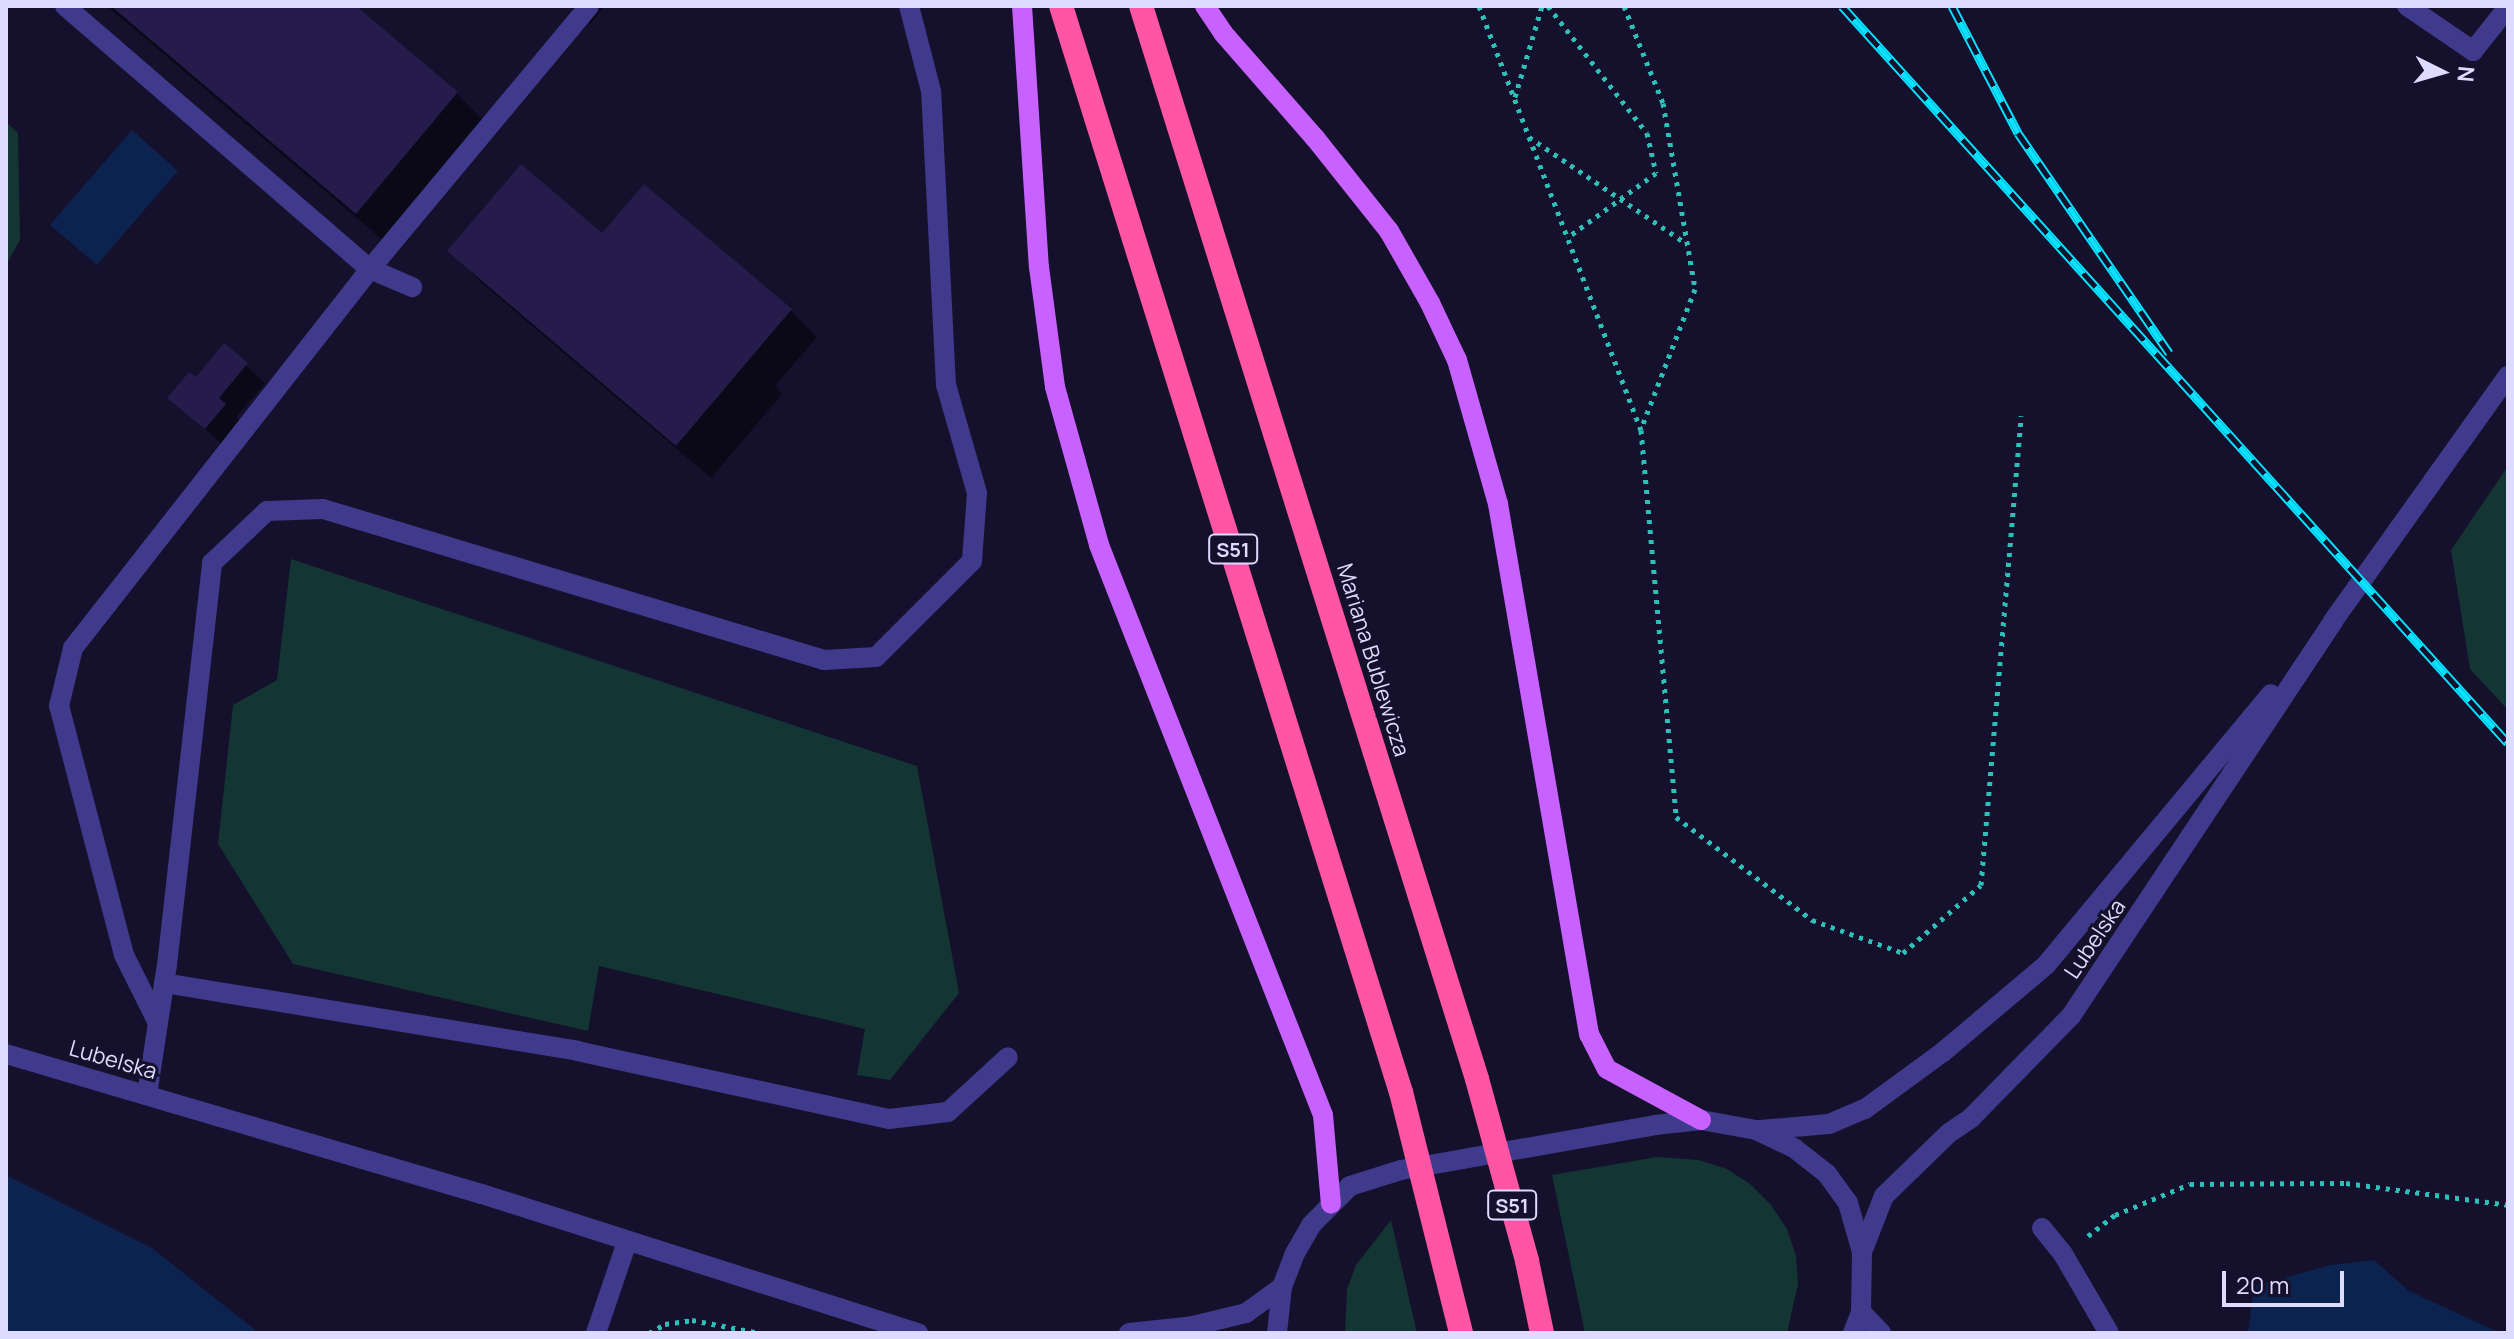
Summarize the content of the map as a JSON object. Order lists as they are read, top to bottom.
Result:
{
  "streets": {
    "highway": ["S51", "Mariana Bublewicza"],
    "street": ["Lubelska"]
  },
  "scale_bar": "20 m",
  "north": "right"
}
